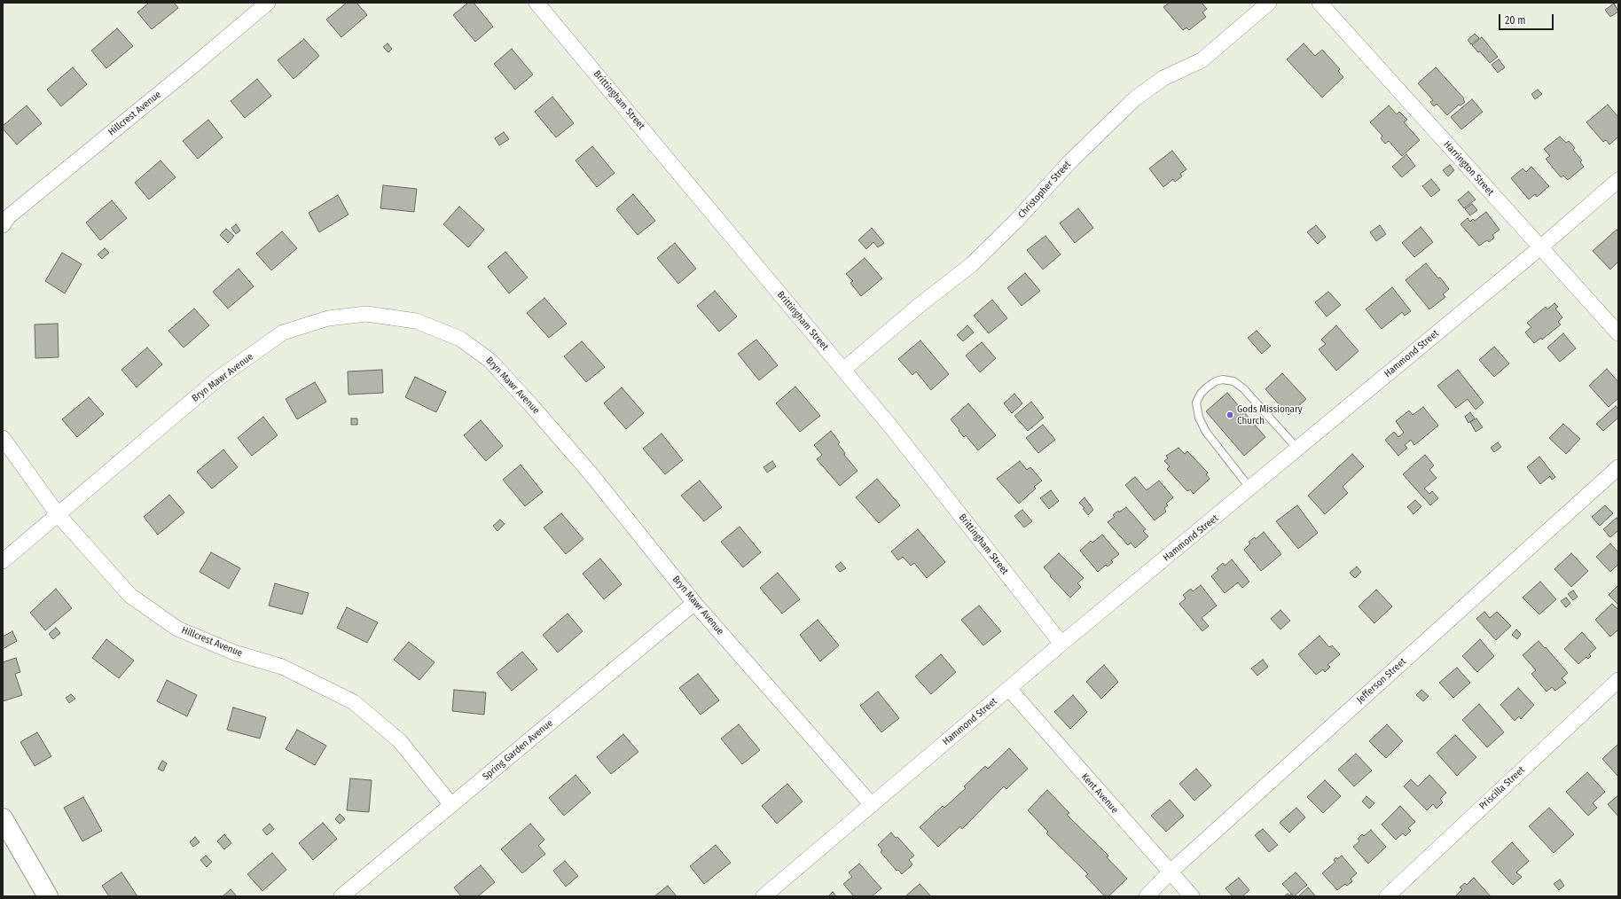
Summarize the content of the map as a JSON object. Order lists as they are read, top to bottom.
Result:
{
  "streets": {
    "street": [
      "Brittingham Street",
      "Hillcrest Avenue",
      "Harrington Street",
      "Christopher Street",
      "Hammond Street",
      "Bryn Mawr Avenue",
      "Jefferson Street",
      "Spring Garden Avenue",
      "Priscilla Street",
      "Kent Avenue"
    ]
  },
  "crossings": [
    ["Brittingham Street", "Christopher Street"],
    ["Brittingham Street", "Hammond Street"],
    ["Hillcrest Avenue", "Bryn Mawr Avenue"],
    ["Hillcrest Avenue", "Spring Garden Avenue"],
    ["Harrington Street", "Hammond Street"],
    ["Hammond Street", "Bryn Mawr Avenue"],
    ["Hammond Street", "Kent Avenue"],
    ["Bryn Mawr Avenue", "Spring Garden Avenue"],
    ["Jefferson Street", "Kent Avenue"]
  ],
  "places": ["Gods Missionary Church"],
  "scale_bar": "20 m"
}
